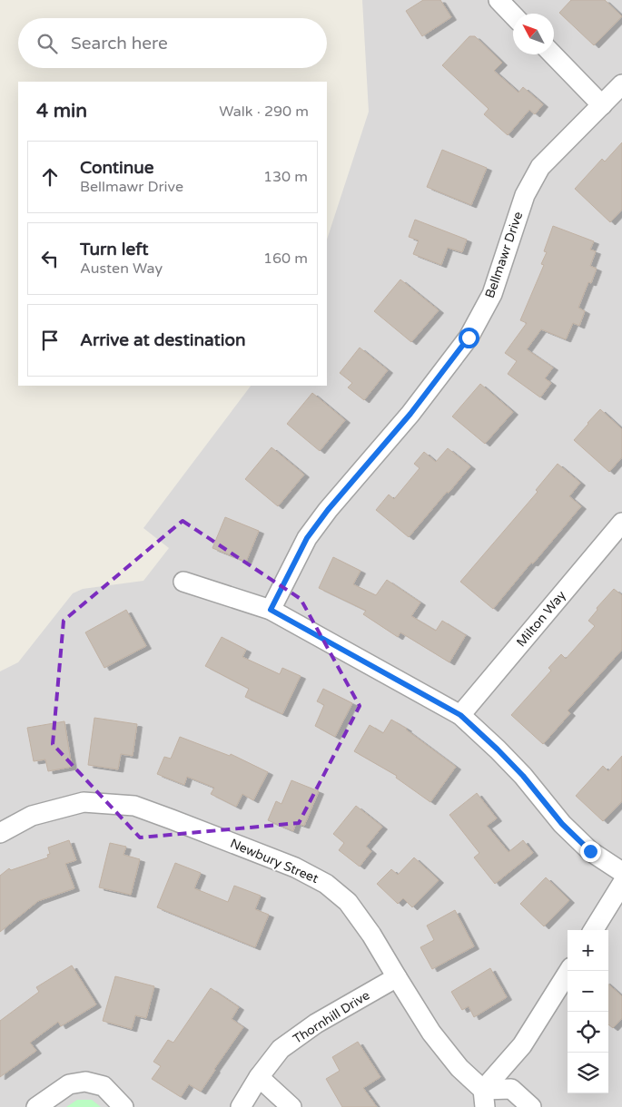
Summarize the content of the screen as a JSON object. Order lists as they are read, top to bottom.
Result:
{
  "streets": {
    "street": [
      "Bellmawr Drive",
      "Milton Way",
      "Newbury Street",
      "Thornhill Drive"
    ]
  },
  "crossings": [
    ["Newbury Street", "Thornhill Drive"]
  ],
  "north": "top left",
  "page": {
    "search": "Search here",
    "heading": ["4 min", "Walk · 290 m"],
    "list": [
      ["Continue", "Bellmawr Drive", "130 m"],
      ["Turn left", "Austen Way", "160 m"],
      "Arrive at destination"
    ],
    "map_buttons": ["+", "−"]
  }
}
